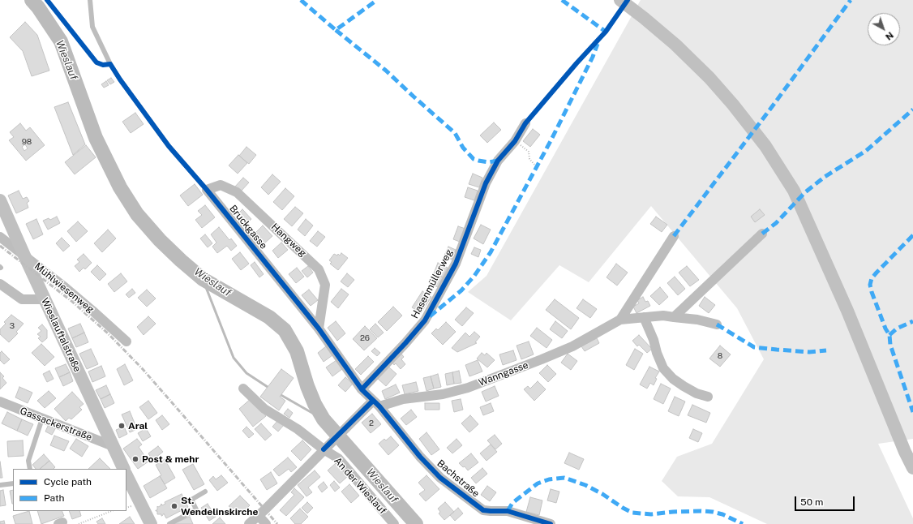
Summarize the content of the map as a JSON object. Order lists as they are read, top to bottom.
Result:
{
  "streets": {
    "main road": ["Wieslauftalstraße"],
    "street": [
      "Bruckgasse",
      "Hangweg",
      "Hasenmüllerweg",
      "Mühlwiesenweg",
      "Wanngasse",
      "Gassackerstraße",
      "Bachstraße",
      "An der Wieslauf"
    ]
  },
  "crossings": [
    ["Bruckgasse", "Hangweg"],
    ["Bruckgasse", "Hasenmüllerweg"],
    ["Bruckgasse", "Wanngasse"],
    ["Bruckgasse", "Bachstraße"],
    ["Mühlwiesenweg", "Wieslauftalstraße"],
    ["Wieslauftalstraße", "Gassackerstraße"],
    ["Wanngasse", "Bachstraße"]
  ],
  "water": ["Wieslauf"],
  "places": ["Aral", "Post & mehr", "St. Wendelinskirche"],
  "house_numbers": [
    "98",
    "3",
    "26",
    "8",
    "2"
  ],
  "legend": ["Cycle path", "Path"],
  "scale_bar": "50 m",
  "north": "bottom right"
}
